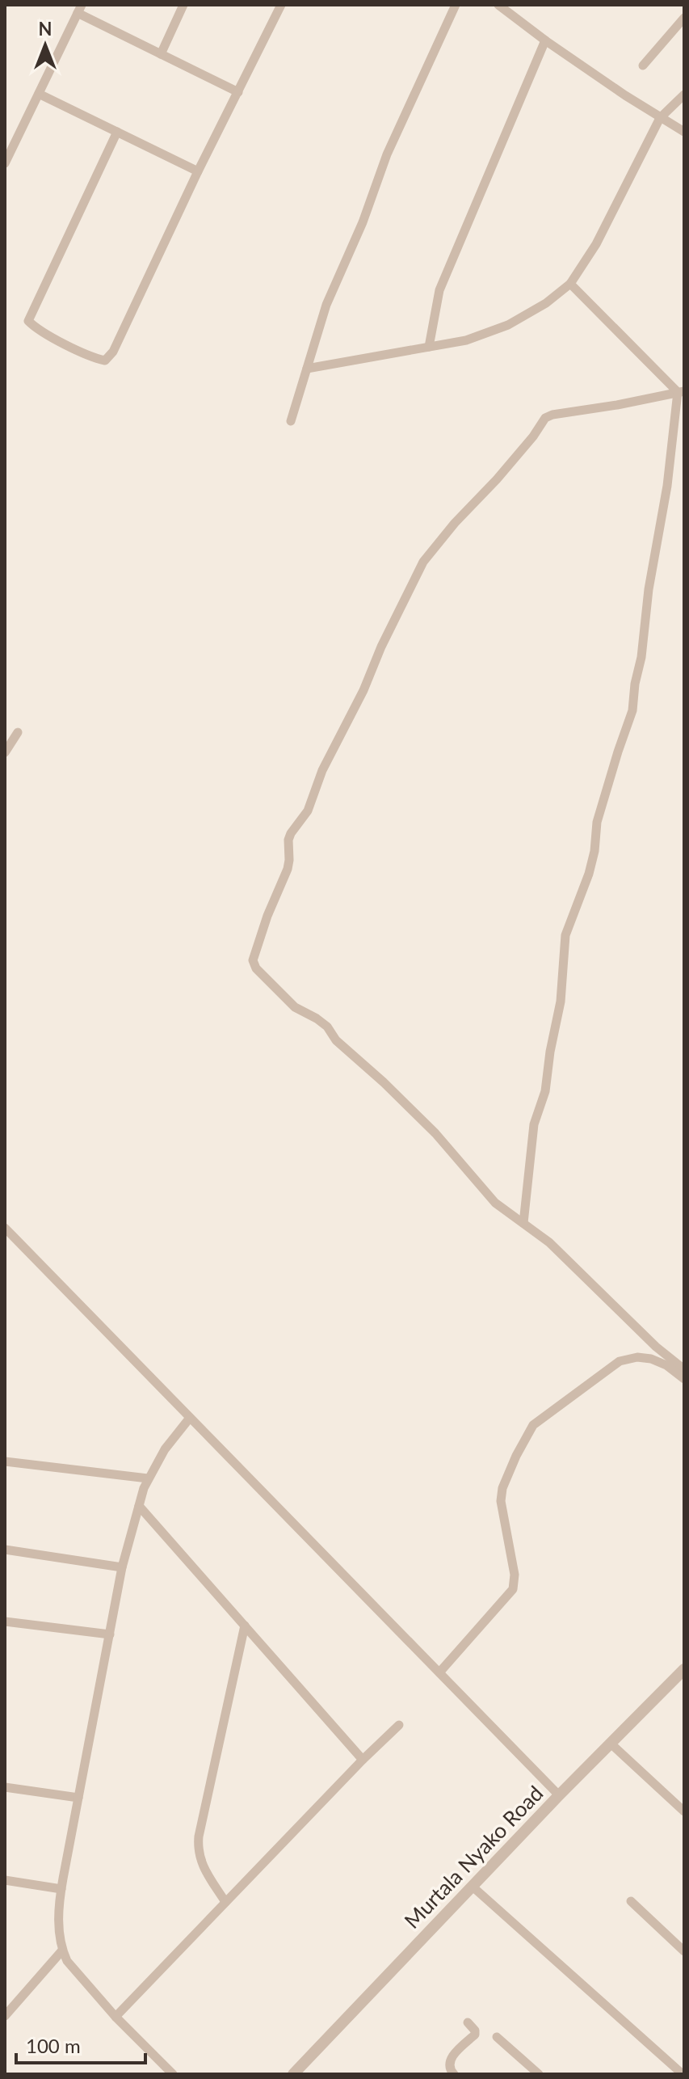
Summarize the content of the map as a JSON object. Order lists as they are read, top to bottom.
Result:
{
  "streets": {
    "street": ["Murtala Nyako Road"]
  },
  "scale_bar": "100 m",
  "north": "top"
}
